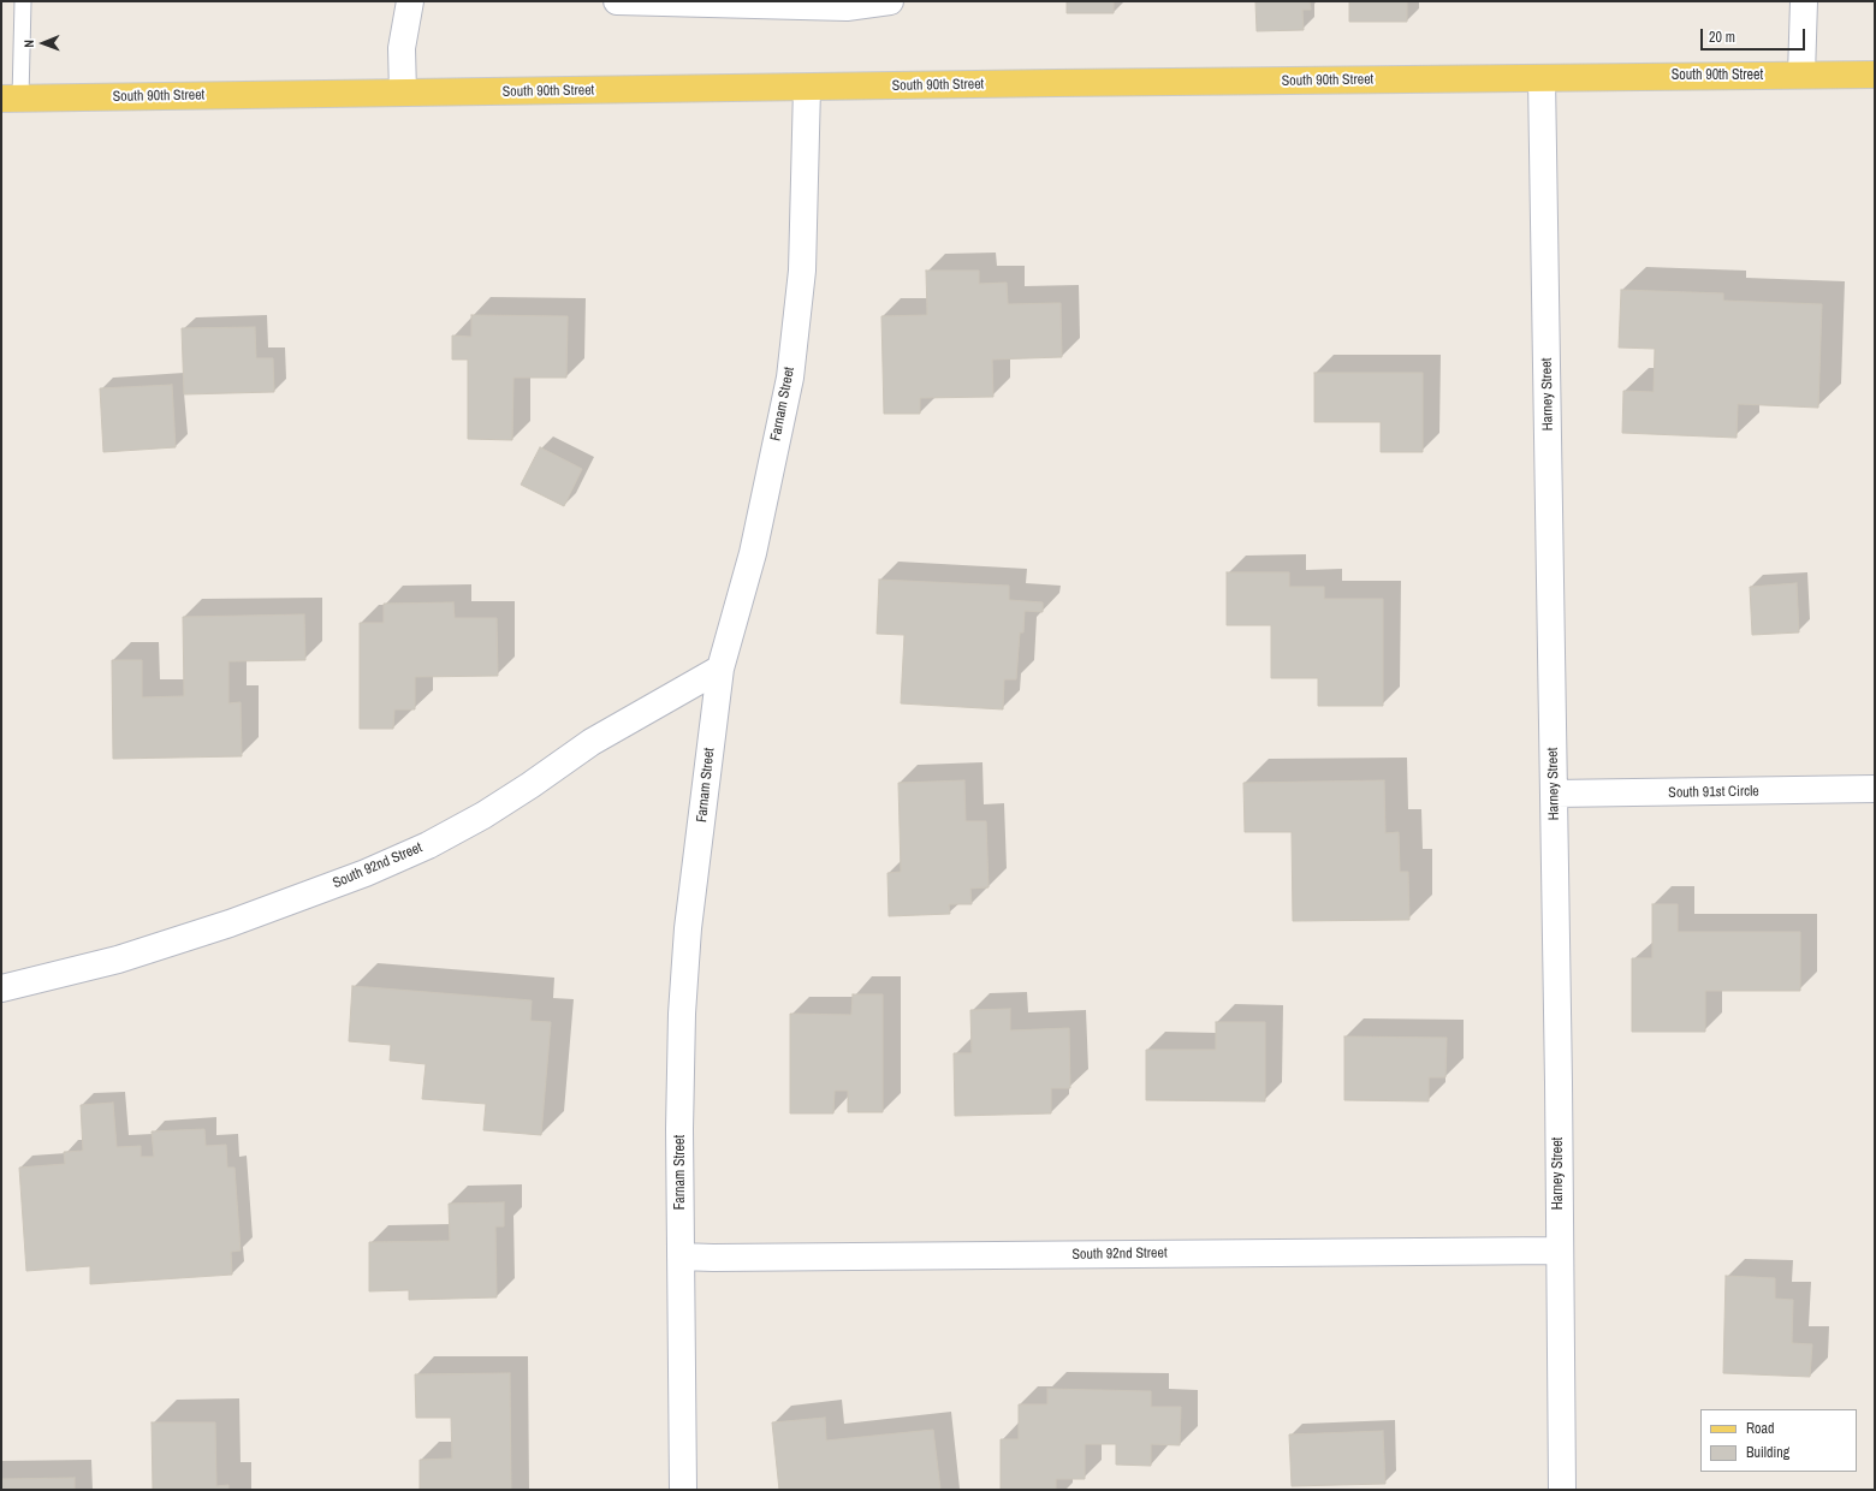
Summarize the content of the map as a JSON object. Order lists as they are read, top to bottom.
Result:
{
  "streets": {
    "main road": ["South 90th Street"],
    "street": [
      "Harney Street",
      "Farnam Street",
      "South 91st Circle",
      "South 92nd Street"
    ]
  },
  "crossings": [
    ["South 90th Street", "Harney Street"],
    ["South 90th Street", "Farnam Street"],
    ["Harney Street", "South 91st Circle"],
    ["Harney Street", "South 92nd Street"],
    ["Farnam Street", "South 92nd Street"]
  ],
  "legend": ["Road", "Building"],
  "scale_bar": "20 m",
  "north": "left"
}
